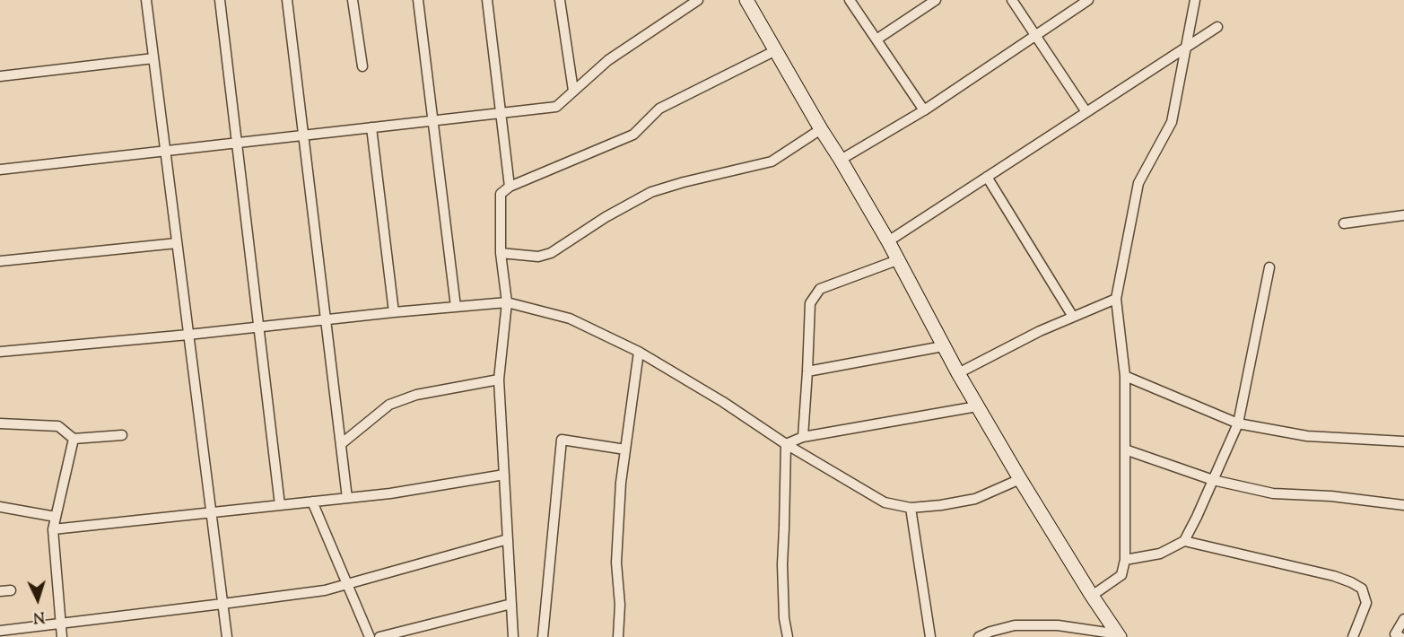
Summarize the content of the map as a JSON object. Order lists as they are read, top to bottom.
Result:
{
  "north": "bottom"
}
